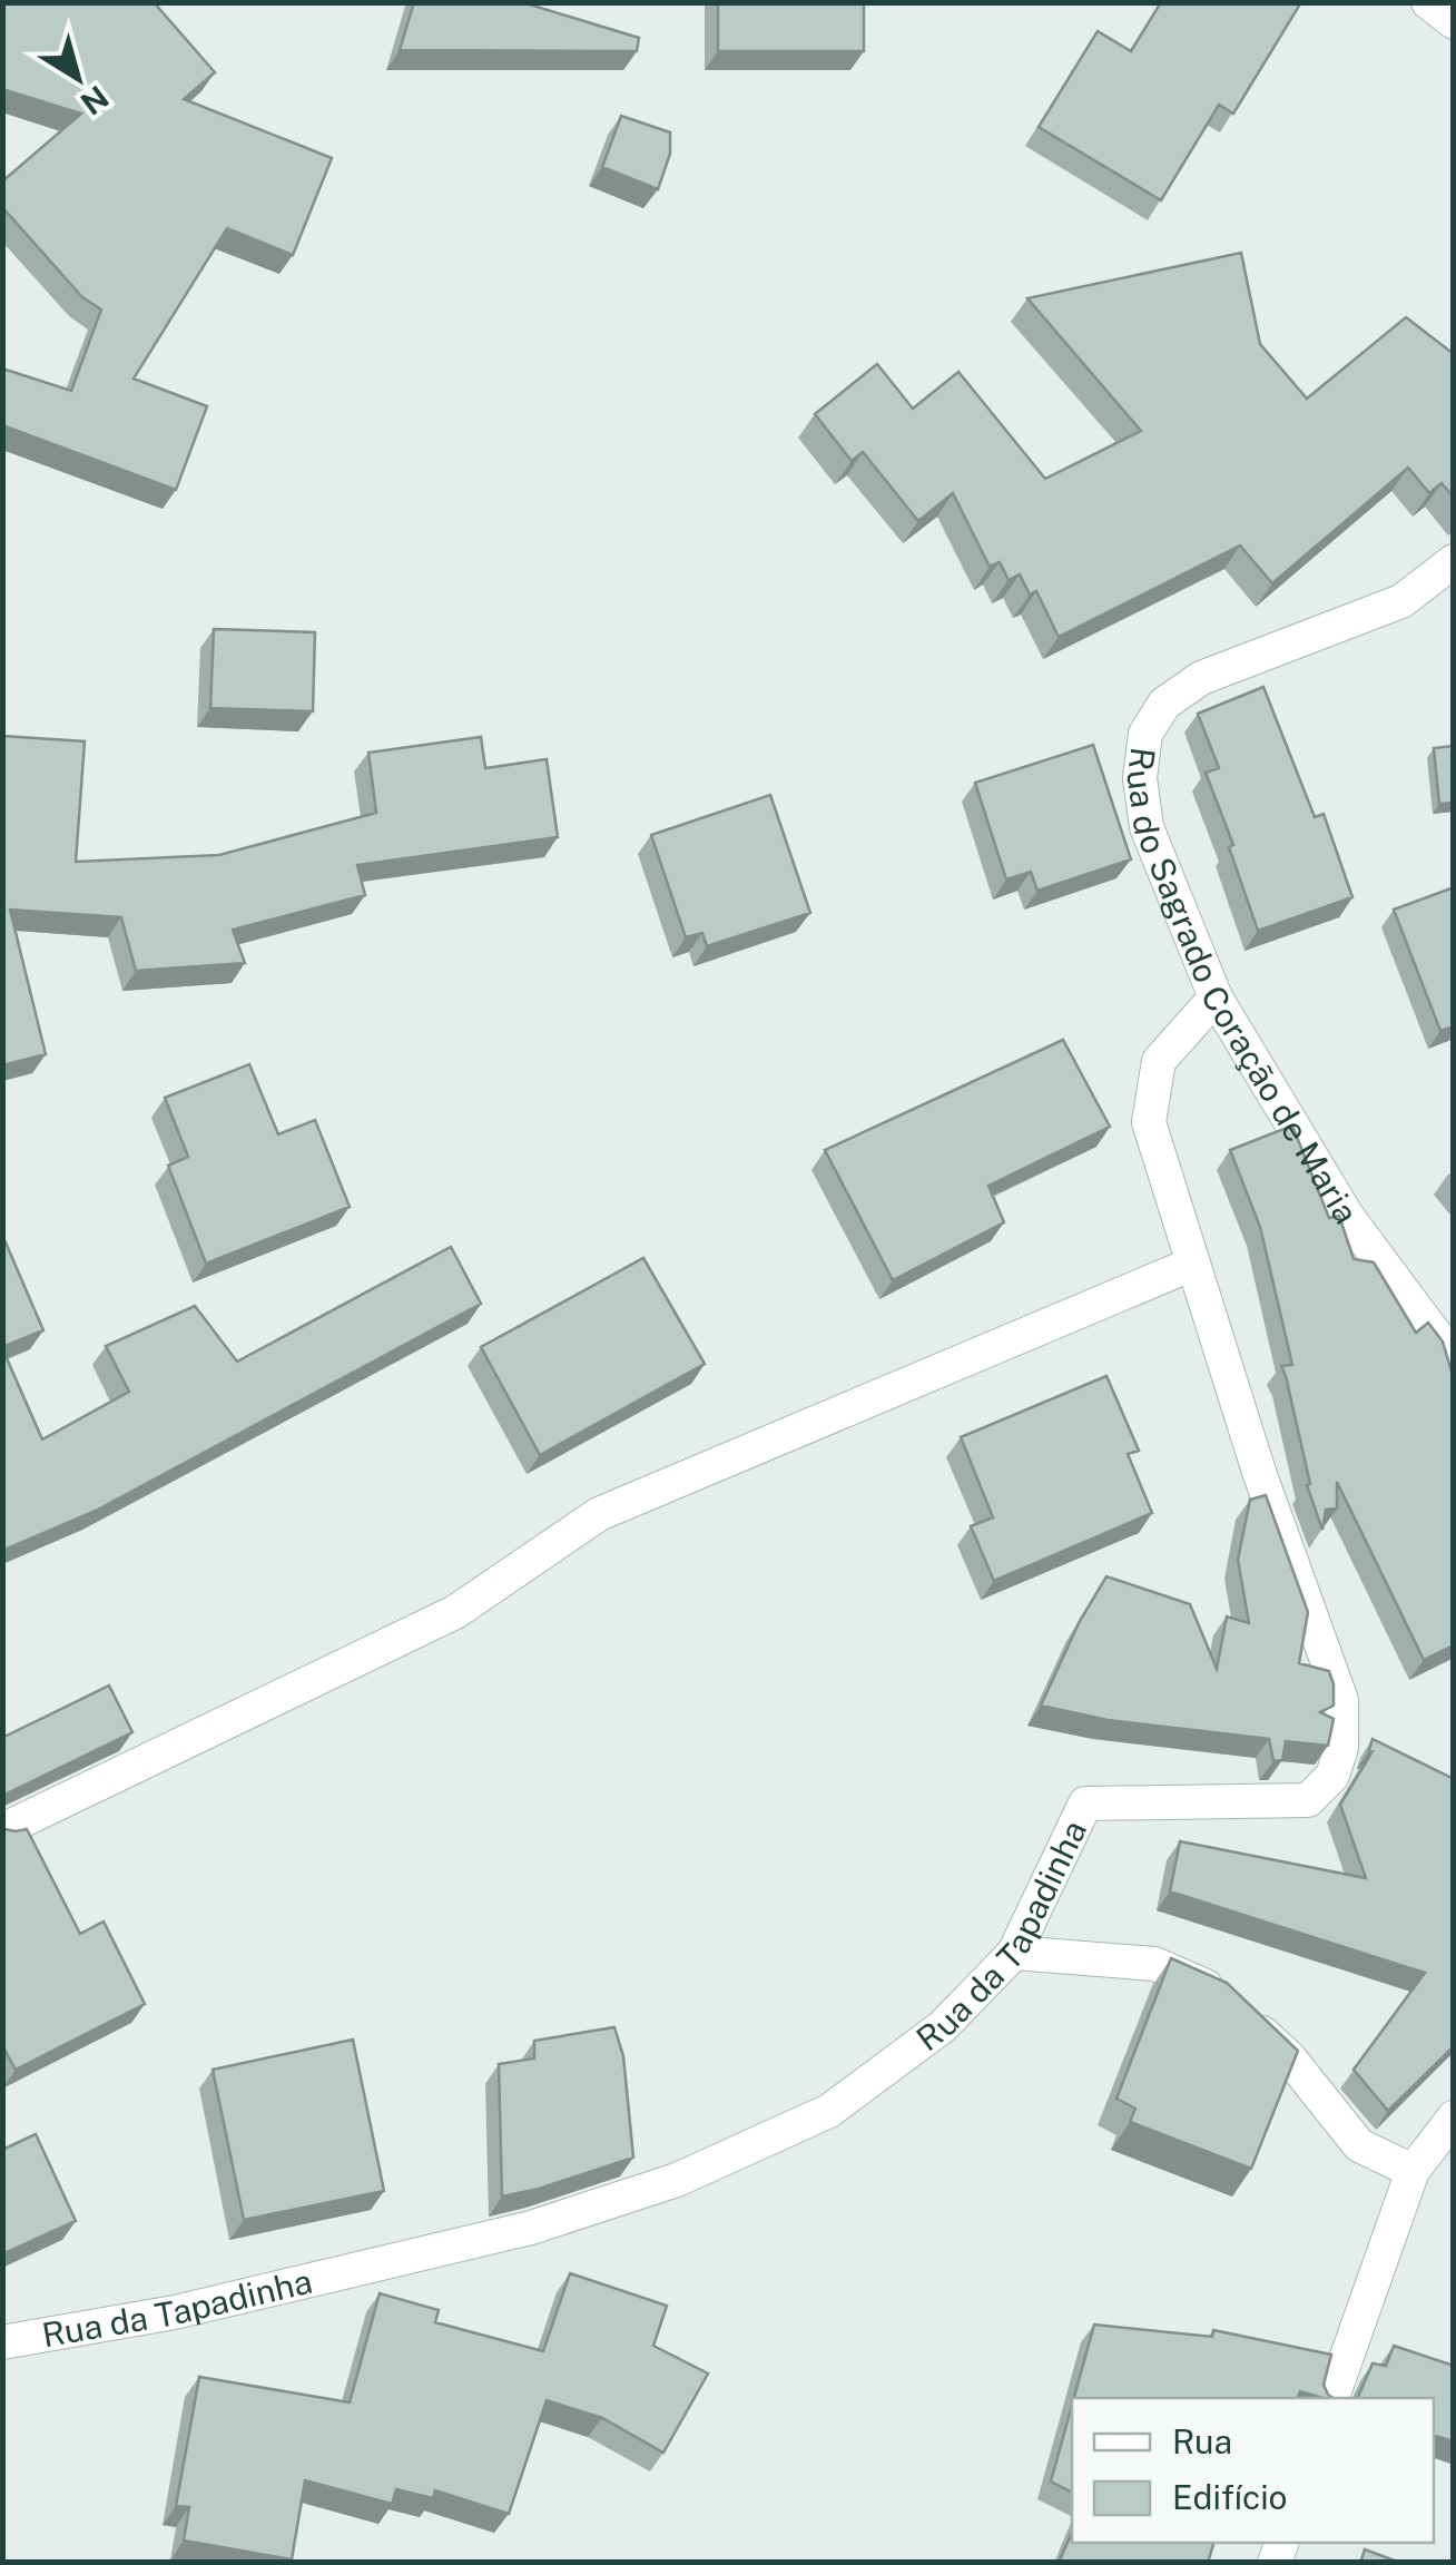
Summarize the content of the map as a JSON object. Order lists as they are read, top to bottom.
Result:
{
  "streets": {
    "street": ["Rua do Sagrado Coração de Maria", "Rua da Tapadinha"]
  },
  "crossings": [
    ["Rua do Sagrado Coração de Maria", "Rua da Tapadinha"]
  ],
  "legend": ["Rua", "Edifício"],
  "north": "bottom right"
}
